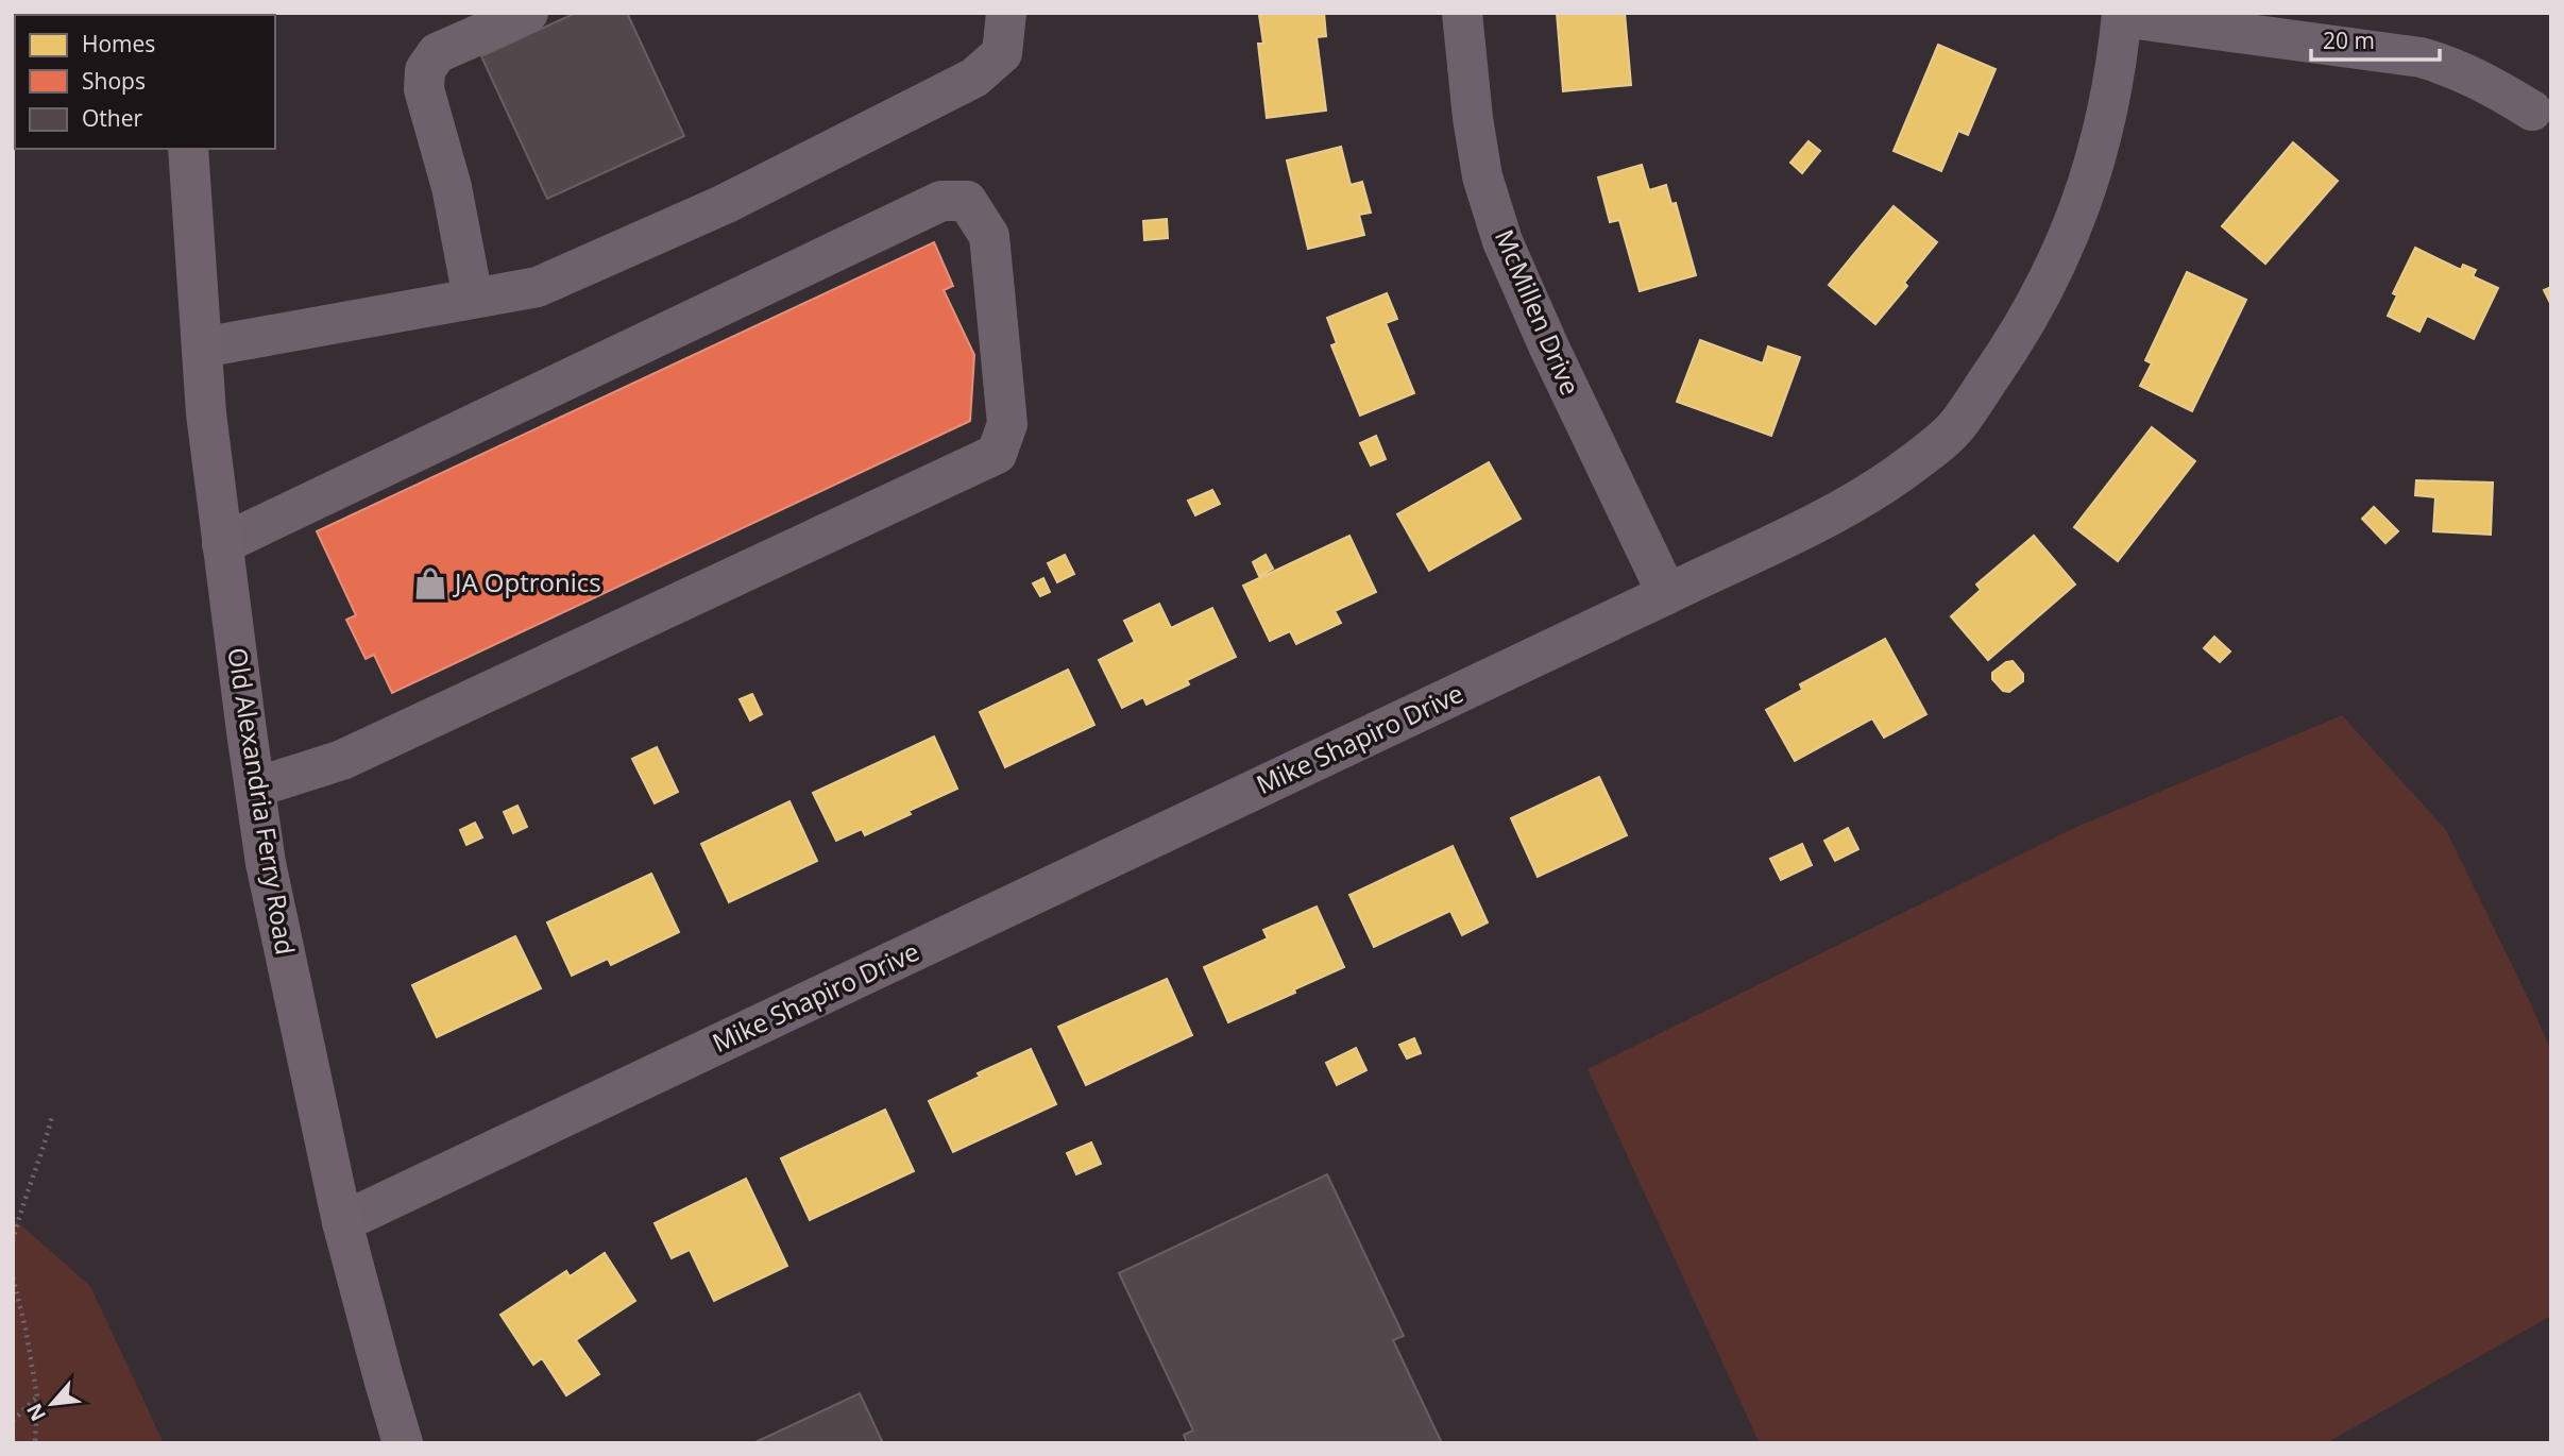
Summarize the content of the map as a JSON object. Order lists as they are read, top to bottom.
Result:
{
  "streets": {
    "main road": ["Old Alexandria Ferry Road"],
    "street": ["McMillen Drive", "Mike Shapiro Drive"]
  },
  "crossings": [
    ["McMillen Drive", "Mike Shapiro Drive"],
    ["Mike Shapiro Drive", "Old Alexandria Ferry Road"]
  ],
  "places": {
    "shop": ["JA Optronics"]
  },
  "legend": ["Homes", "Shops", "Other"],
  "scale_bar": "20 m",
  "north": "bottom left"
}
